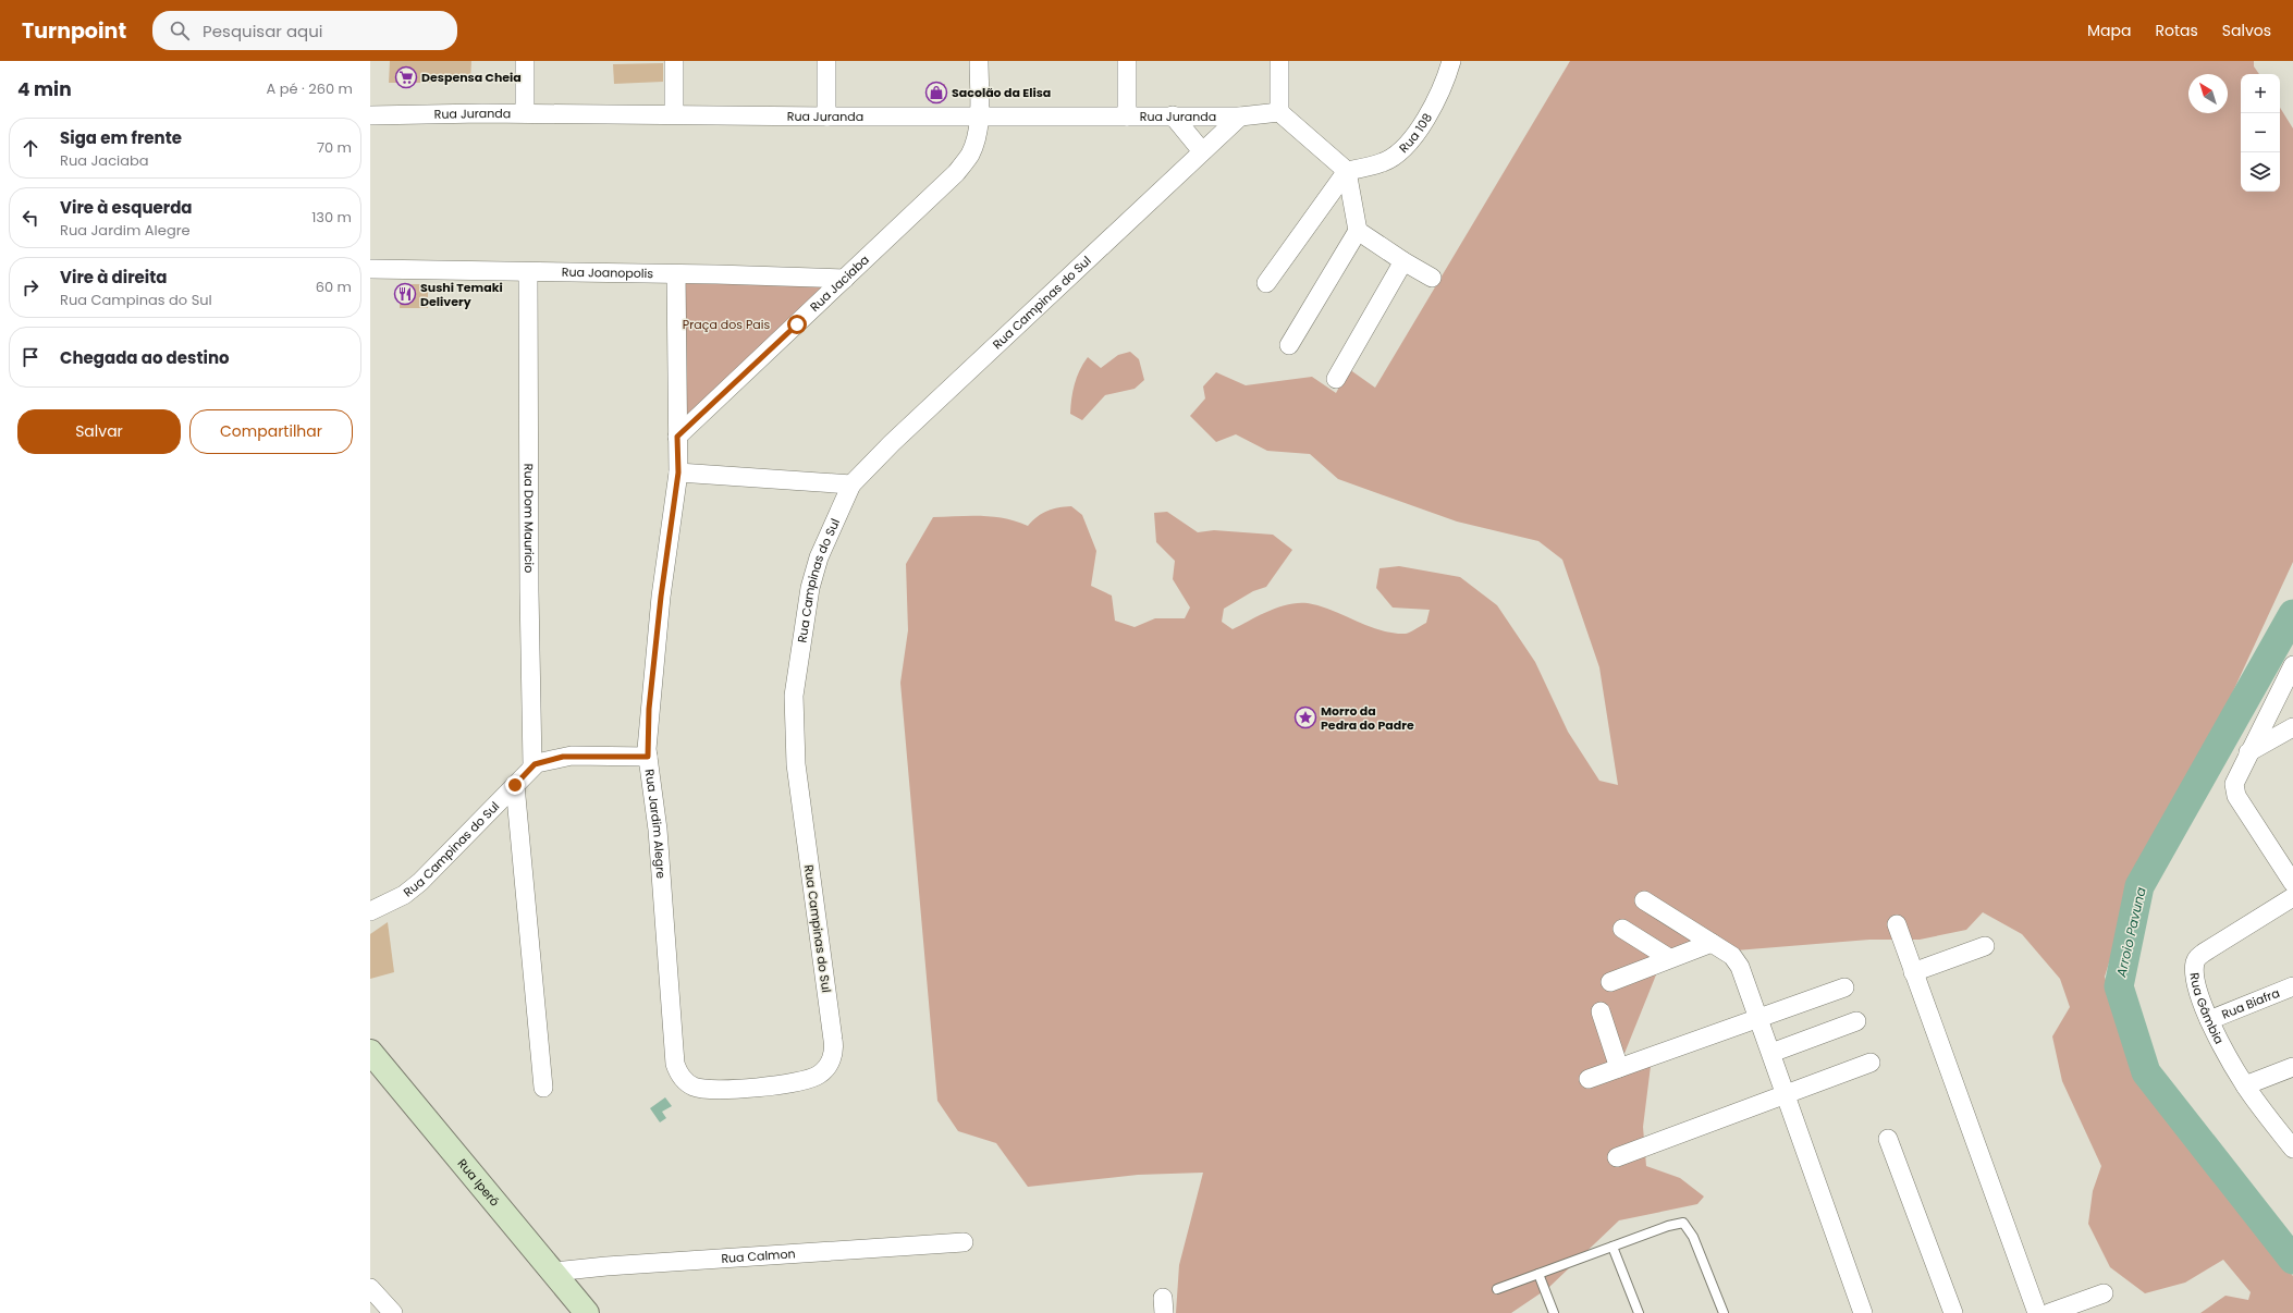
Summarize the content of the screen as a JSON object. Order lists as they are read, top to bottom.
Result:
{
  "streets": {
    "street": [
      "Rua Juranda",
      "Rua 108",
      "Rua Joanopolis",
      "Rua Jaciaba",
      "Rua Campinas do Sul",
      "Rua Dom Mauricio",
      "Rua Jardim Alegre",
      "Rua Biafra",
      "Rua Gâmbia",
      "Rua Iperó",
      "Rua Calmon"
    ]
  },
  "crossings": [
    ["Rua Juranda", "Rua Jaciaba"],
    ["Rua Juranda", "Rua Campinas do Sul"],
    ["Rua Joanopolis", "Rua Jaciaba"],
    ["Rua Joanopolis", "Rua Dom Mauricio"],
    ["Rua Joanopolis", "Rua Jardim Alegre"],
    ["Rua Jaciaba", "Rua Jardim Alegre"],
    ["Rua Campinas do Sul", "Rua Dom Mauricio"],
    ["Rua Campinas do Sul", "Rua Jardim Alegre"],
    ["Rua Biafra", "Rua Gâmbia"],
    ["Rua Iperó", "Rua Calmon"]
  ],
  "water": ["Arroio Pavuna"],
  "parks": ["Praça dos Pais"],
  "places": {
    "supermarket": ["Despensa Cheia"],
    "shop": ["Sacolão da Elisa"],
    "restaurant": ["Sushi Temaki Delivery"],
    "place": ["Morro da Pedra do Padre"]
  },
  "north": "top left",
  "page": {
    "header": "Turnpoint",
    "search": "Pesquisar aqui",
    "nav": ["Mapa", "Rotas", "Salvos"],
    "heading": ["4 min", "A pé · 260 m"],
    "map_buttons": ["+", "−"],
    "list": [
      ["Siga em frente", "Rua Jaciaba", "70 m"],
      ["Vire à esquerda", "Rua Jardim Alegre", "130 m"],
      ["Vire à direita", "Rua Campinas do Sul", "60 m"],
      "Chegada ao destino"
    ],
    "buttons": ["Salvar", "Compartilhar"]
  }
}
